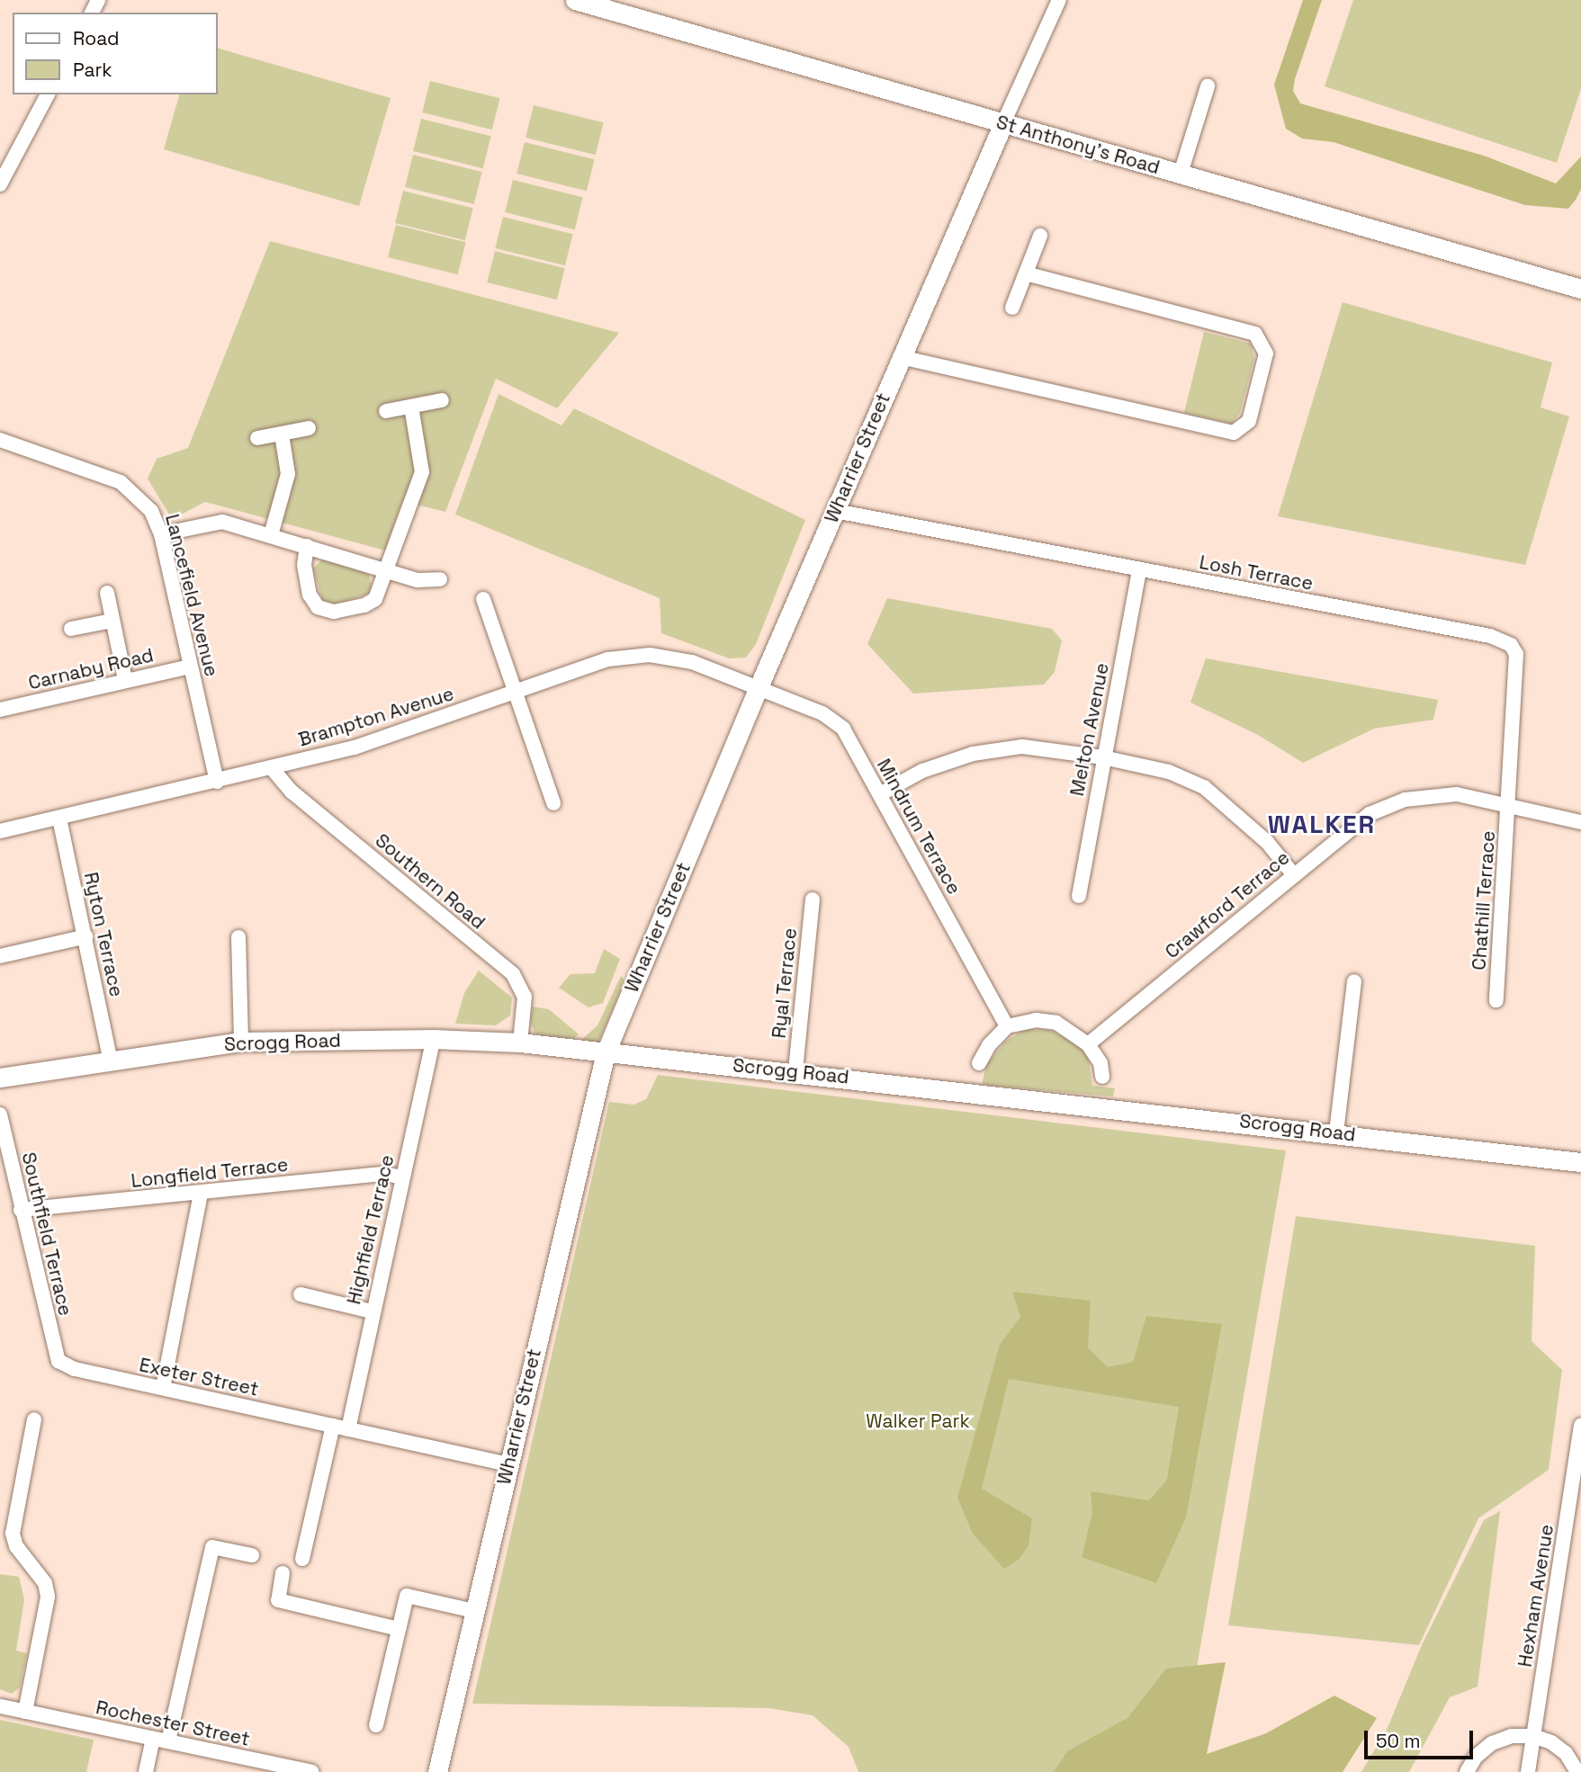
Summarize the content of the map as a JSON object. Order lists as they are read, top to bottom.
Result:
{
  "streets": {
    "street": [
      "St Anthony's Road",
      "Wharrier Street",
      "Losh Terrace",
      "Lancefield Avenue",
      "Carnaby Road",
      "Brampton Avenue",
      "Melton Avenue",
      "Mindrum Terrace",
      "Southern Road",
      "Chathill Terrace",
      "Crawford Terrace",
      "Ryton Terrace",
      "Ryal Terrace",
      "Scrogg Road",
      "Longfield Terrace",
      "Highfield Terrace",
      "Southfield Terrace",
      "Exeter Street",
      "Hexham Avenue",
      "Rochester Street"
    ]
  },
  "crossings": [
    ["St Anthony's Road", "Wharrier Street"],
    ["Wharrier Street", "Losh Terrace"],
    ["Wharrier Street", "Brampton Avenue"],
    ["Wharrier Street", "Mindrum Terrace"],
    ["Wharrier Street", "Scrogg Road"],
    ["Wharrier Street", "Exeter Street"],
    ["Losh Terrace", "Melton Avenue"],
    ["Losh Terrace", "Chathill Terrace"],
    ["Losh Terrace", "Crawford Terrace"],
    ["Lancefield Avenue", "Carnaby Road"],
    ["Lancefield Avenue", "Brampton Avenue"],
    ["Brampton Avenue", "Mindrum Terrace"],
    ["Brampton Avenue", "Southern Road"],
    ["Brampton Avenue", "Ryton Terrace"],
    ["Southern Road", "Scrogg Road"],
    ["Chathill Terrace", "Crawford Terrace"],
    ["Ryton Terrace", "Scrogg Road"],
    ["Ryal Terrace", "Scrogg Road"],
    ["Scrogg Road", "Highfield Terrace"],
    ["Longfield Terrace", "Highfield Terrace"],
    ["Longfield Terrace", "Southfield Terrace"],
    ["Highfield Terrace", "Exeter Street"],
    ["Southfield Terrace", "Exeter Street"]
  ],
  "districts": ["WALKER"],
  "parks": ["Walker Park"],
  "legend": ["Road", "Park"],
  "scale_bar": "50 m"
}
